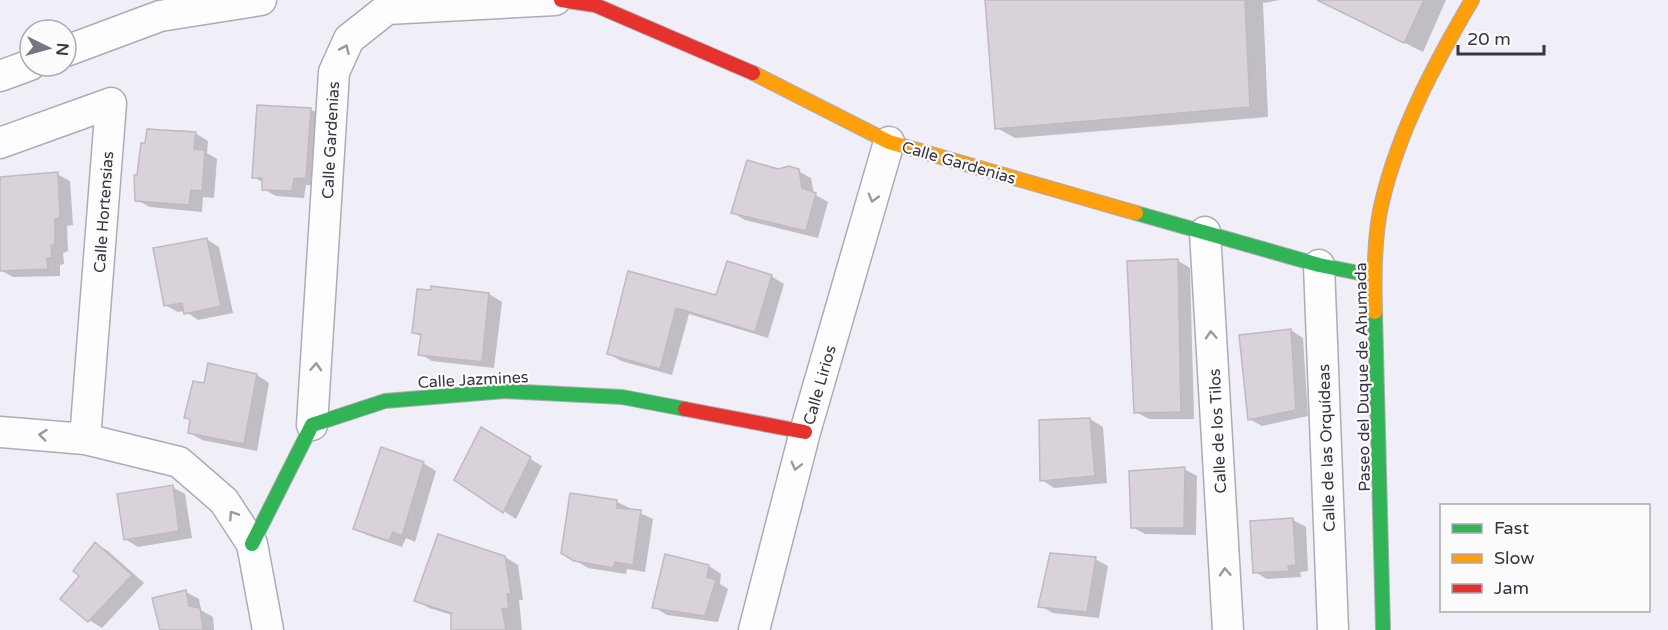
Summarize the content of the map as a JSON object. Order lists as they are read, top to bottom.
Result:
{
  "streets": {
    "street": [
      "Calle Gardenias",
      "Calle Hortensias",
      "Paseo del Duque de Ahumada",
      "Calle Jazmines",
      "Calle Lirios",
      "Calle de los Tilos",
      "Calle de las Orquídeas"
    ]
  },
  "crossings": [
    ["Calle Gardenias", "Paseo del Duque de Ahumada"],
    ["Calle Gardenias", "Calle Jazmines"],
    ["Calle Gardenias", "Calle Lirios"],
    ["Calle Gardenias", "Calle de los Tilos"],
    ["Calle Gardenias", "Calle de las Orquídeas"],
    ["Calle Jazmines", "Calle Lirios"]
  ],
  "one_way": ["Calle Lirios", "Calle de los Tilos"],
  "legend": ["Fast", "Slow", "Jam"],
  "scale_bar": "20 m",
  "north": "right"
}
